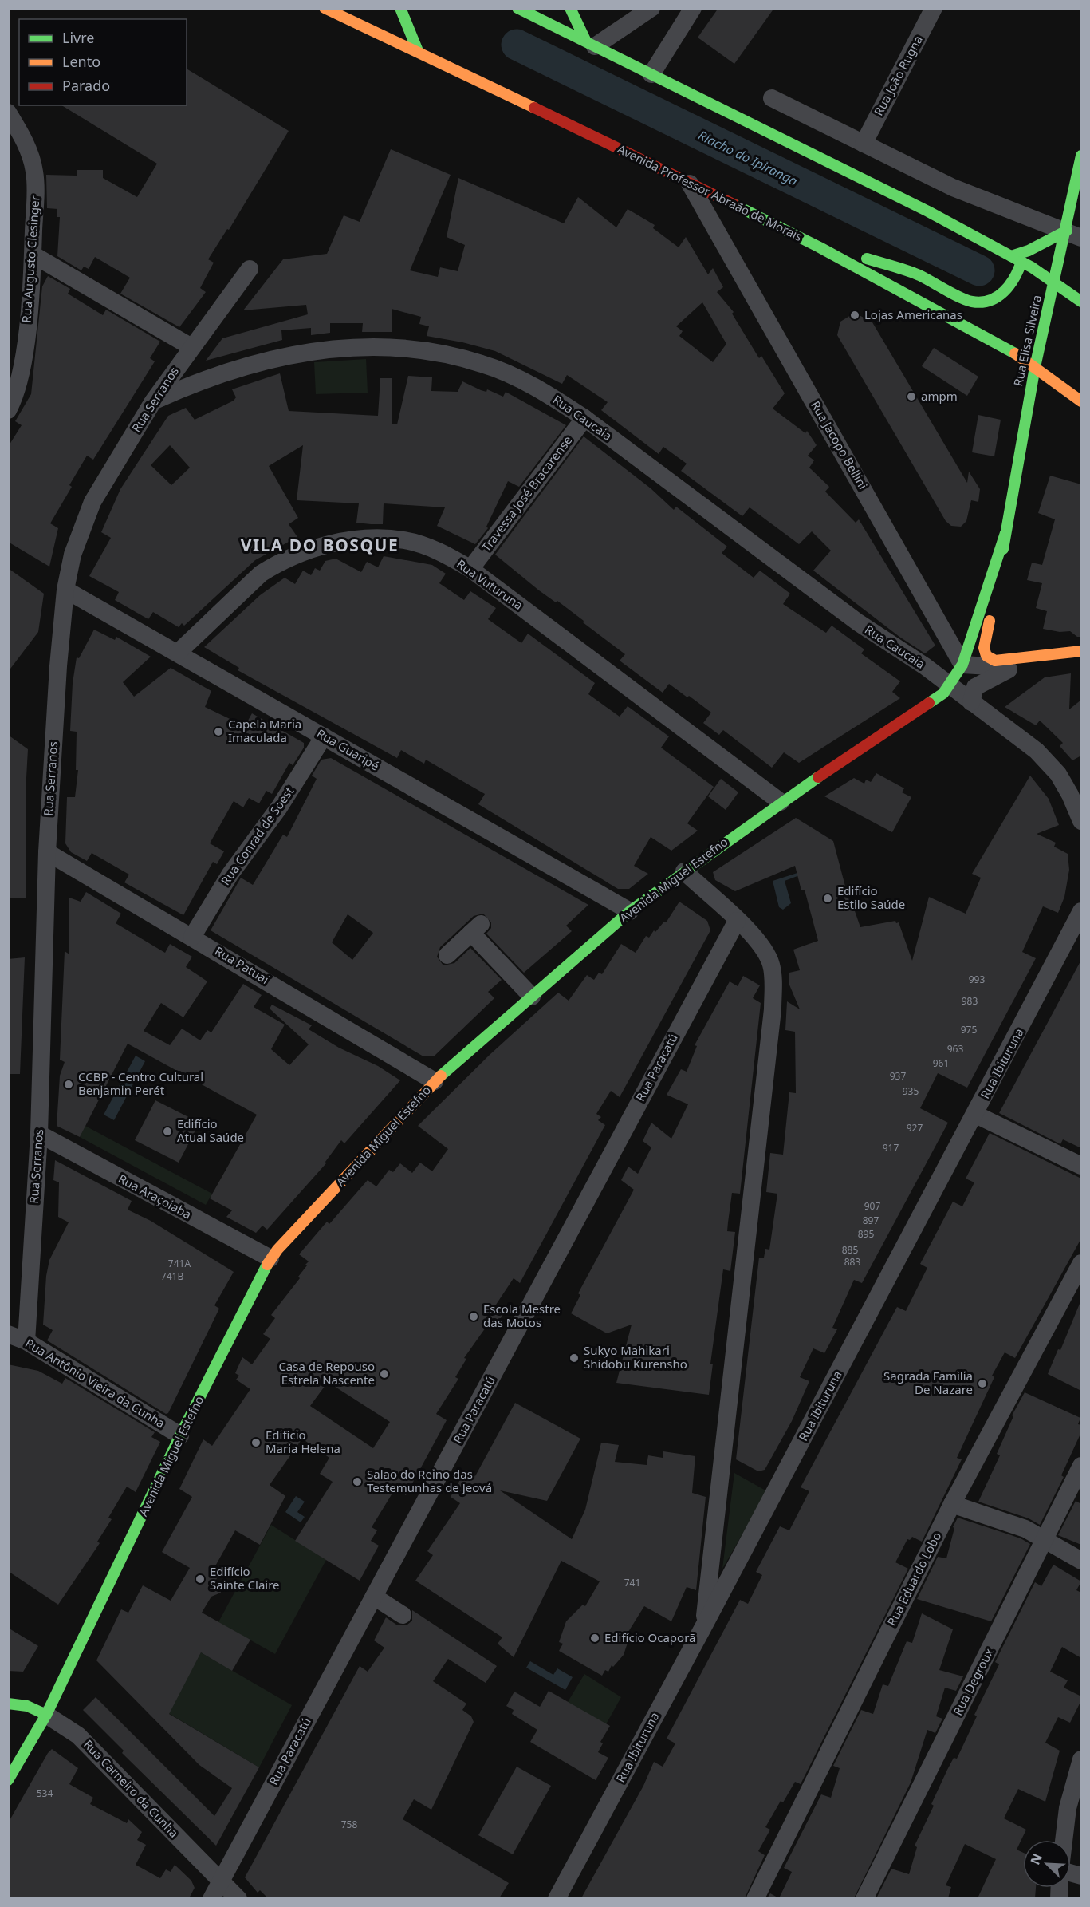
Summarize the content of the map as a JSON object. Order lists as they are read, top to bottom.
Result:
{
  "streets": {
    "street": [
      "Rua João Rugna",
      "Avenida Professor Abraão de Morais",
      "Rua Augusto Clesinger",
      "Rua Elisa Silveira",
      "Rua Serranos",
      "Rua Caucaia",
      "Rua Jacopo Bellini",
      "Travessa José Bracarense",
      "Rua Vuturuna",
      "Rua Guaripé",
      "Rua Conrad de Soest",
      "Avenida Miguel Estefno",
      "Rua Patuaí",
      "Rua Ibituruna",
      "Rua Paracatú",
      "Rua Araçoiaba",
      "Rua Antônio Vieira da Cunha",
      "Rua Eduardo Lobo",
      "Rua Degroux",
      "Rua Carneiro da Cunha"
    ]
  },
  "crossings": [
    ["Avenida Professor Abraão de Morais", "Rua Elisa Silveira"],
    ["Avenida Professor Abraão de Morais", "Rua Jacopo Bellini"],
    ["Rua Elisa Silveira", "Rua Jacopo Bellini"],
    ["Rua Elisa Silveira", "Avenida Miguel Estefno"],
    ["Rua Serranos", "Rua Caucaia"],
    ["Rua Serranos", "Rua Guaripé"],
    ["Rua Serranos", "Rua Patuaí"],
    ["Rua Serranos", "Rua Araçoiaba"],
    ["Rua Serranos", "Rua Antônio Vieira da Cunha"],
    ["Rua Caucaia", "Travessa José Bracarense"],
    ["Rua Caucaia", "Avenida Miguel Estefno"],
    ["Rua Jacopo Bellini", "Avenida Miguel Estefno"],
    ["Travessa José Bracarense", "Rua Vuturuna"],
    ["Rua Vuturuna", "Rua Guaripé"],
    ["Rua Vuturuna", "Avenida Miguel Estefno"],
    ["Rua Guaripé", "Rua Conrad de Soest"],
    ["Rua Guaripé", "Avenida Miguel Estefno"],
    ["Rua Conrad de Soest", "Rua Patuaí"],
    ["Avenida Miguel Estefno", "Rua Patuaí"],
    ["Avenida Miguel Estefno", "Rua Araçoiaba"],
    ["Avenida Miguel Estefno", "Rua Antônio Vieira da Cunha"],
    ["Avenida Miguel Estefno", "Rua Carneiro da Cunha"],
    ["Rua Paracatú", "Rua Carneiro da Cunha"]
  ],
  "districts": ["VILA DO BOSQUE"],
  "water": ["Riacho do Ipiranga"],
  "places": [
    "Lojas Americanas",
    "ampm",
    "Capela Maria Imaculada",
    "Edifício Estilo Saúde",
    "CCBP - Centro Cultural Benjamin Perét",
    "Edifício Atual Saúde",
    "Escola Mestre das Motos",
    "Sukyo Mahikari Shidobu Kurensho",
    "Casa de Repouso Estrela Nascente",
    "Sagrada Familia De Nazare",
    "Edifício Maria Helena",
    "Salão do Reino das Testemunhas de Jeová",
    "Edifício Sainte Claire",
    "Edifício Ocaporã"
  ],
  "house_numbers": [
    "993",
    "983",
    "975",
    "963",
    "961",
    "937",
    "935",
    "927",
    "917",
    "907",
    "897",
    "895",
    "885",
    "883",
    "741A",
    "741B",
    "741",
    "534",
    "758"
  ],
  "legend": ["Livre", "Lento", "Parado"],
  "north": "top left"
}
